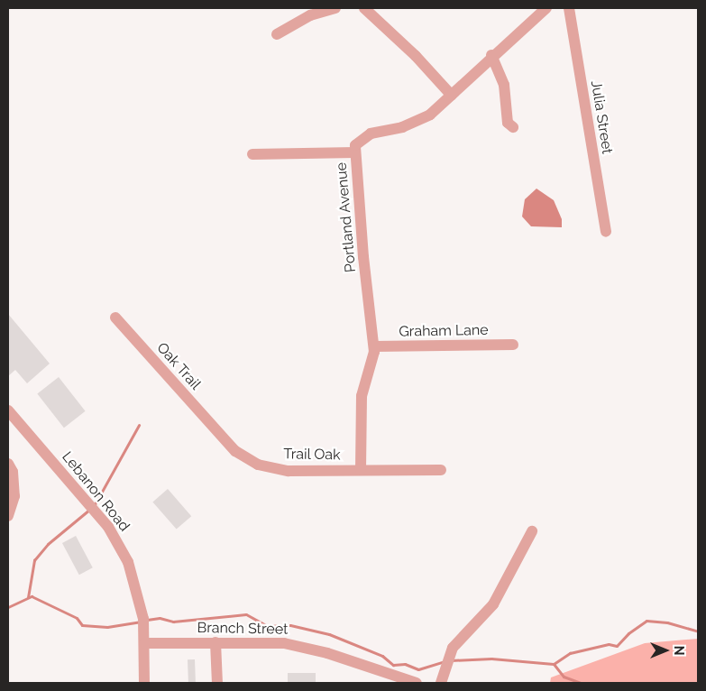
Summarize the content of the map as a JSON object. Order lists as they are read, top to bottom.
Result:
{
  "streets": {
    "street": [
      "Julia Street",
      "Portland Avenue",
      "Graham Lane",
      "Oak Trail",
      "Trail Oak",
      "Lebanon Road",
      "Branch Street"
    ]
  },
  "crossings": [
    ["Portland Avenue", "Graham Lane"],
    ["Portland Avenue", "Trail Oak"],
    ["Oak Trail", "Trail Oak"],
    ["Lebanon Road", "Branch Street"]
  ],
  "north": "right"
}
